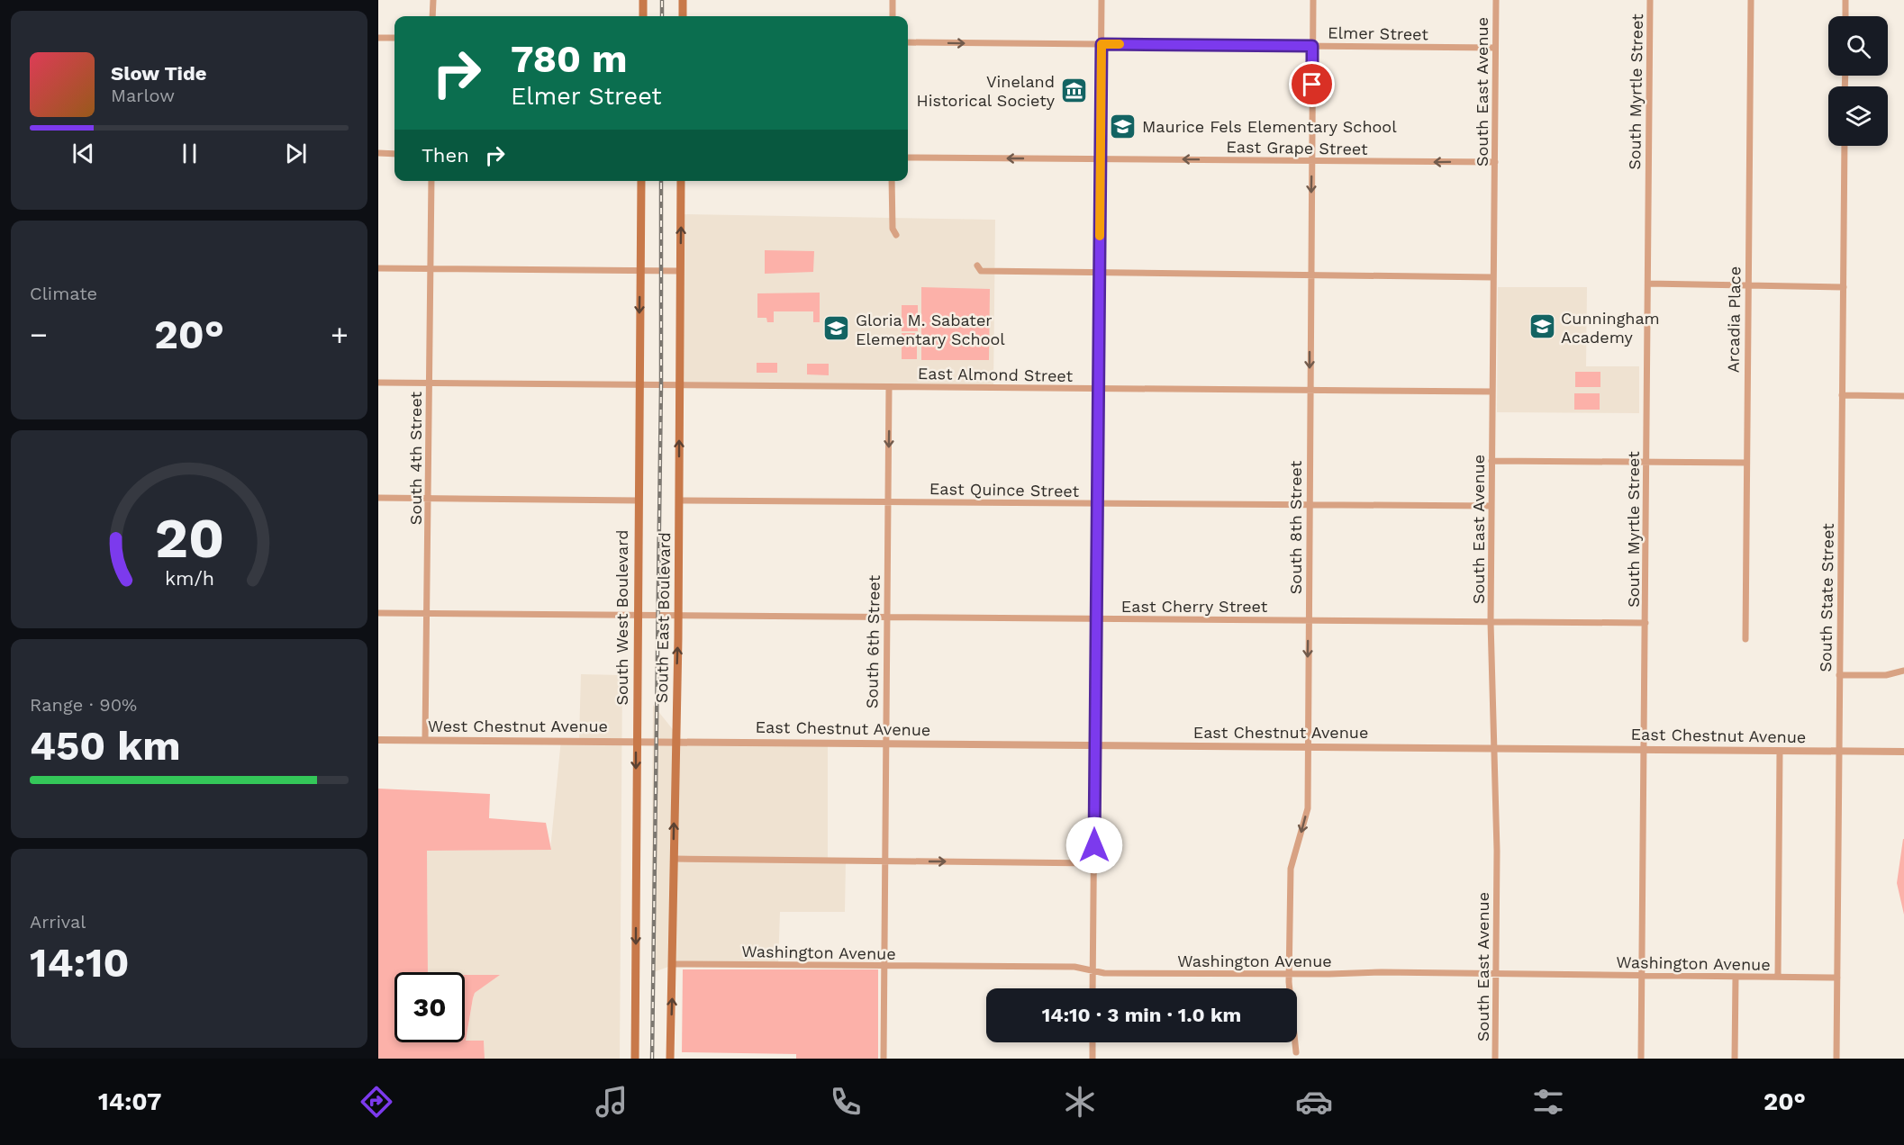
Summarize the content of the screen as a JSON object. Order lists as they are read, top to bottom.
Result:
{
  "streets": {
    "main road": ["South West Boulevard", "South East Boulevard"],
    "street": [
      "Elmer Street",
      "South East Avenue",
      "South Myrtle Street",
      "East Grape Street",
      "Arcadia Place",
      "East Almond Street",
      "South 4th Street",
      "East Quince Street",
      "South 8th Street",
      "South State Street",
      "East Cherry Street",
      "South 6th Street",
      "West Chestnut Avenue",
      "East Chestnut Avenue",
      "Washington Avenue"
    ]
  },
  "crossings": [
    ["Elmer Street", "South East Avenue"],
    ["Elmer Street", "South 8th Street"],
    ["South East Avenue", "East Grape Street"],
    ["South East Avenue", "East Almond Street"],
    ["South East Avenue", "East Quince Street"],
    ["South East Avenue", "East Cherry Street"],
    ["South East Avenue", "East Chestnut Avenue"],
    ["South East Avenue", "Washington Avenue"],
    ["South Myrtle Street", "East Cherry Street"],
    ["South Myrtle Street", "East Chestnut Avenue"],
    ["South Myrtle Street", "Washington Avenue"],
    ["East Grape Street", "South 8th Street"],
    ["East Almond Street", "South 4th Street"],
    ["East Almond Street", "South 8th Street"],
    ["East Almond Street", "South West Boulevard"],
    ["East Almond Street", "South East Boulevard"],
    ["East Almond Street", "South 6th Street"],
    ["South 4th Street", "East Cherry Street"],
    ["South 4th Street", "West Chestnut Avenue"],
    ["East Quince Street", "South 8th Street"],
    ["East Quince Street", "South East Boulevard"],
    ["East Quince Street", "South 6th Street"],
    ["South 8th Street", "East Cherry Street"],
    ["South 8th Street", "East Chestnut Avenue"],
    ["South 8th Street", "Washington Avenue"],
    ["South State Street", "East Chestnut Avenue"],
    ["South State Street", "Washington Avenue"],
    ["East Cherry Street", "South West Boulevard"],
    ["East Cherry Street", "South East Boulevard"],
    ["East Cherry Street", "South 6th Street"],
    ["South West Boulevard", "West Chestnut Avenue"],
    ["South East Boulevard", "East Chestnut Avenue"],
    ["South East Boulevard", "Washington Avenue"],
    ["South 6th Street", "East Chestnut Avenue"],
    ["South 6th Street", "Washington Avenue"],
    ["West Chestnut Avenue", "East Chestnut Avenue"]
  ],
  "one_way": [
    "East Grape Street",
    "South 8th Street",
    "South West Boulevard",
    "South East Boulevard"
  ],
  "places": {
    "museum": ["Vineland Historical Society"],
    "school or university": ["Maurice Fels Elementary School", "Cunningham Academy", "Gloria M. Sabater Elementary School"]
  },
  "page": {
    "turn": ["780 m", "Elmer Street"],
    "song": ["Slow Tide", "Marlow"],
    "then": "Then",
    "tile": [
      "Climate",
      ["Range · 90%", "450 km"],
      ["Arrival", "14:10"]
    ],
    "heat": ["−", "20°", "+"],
    "limit": "30",
    "trip": "14:10 · 3 min · 1.0 km",
    "tabs": ["14:07", "20°"],
    "gauge": ["20", "km/h"]
  }
}
